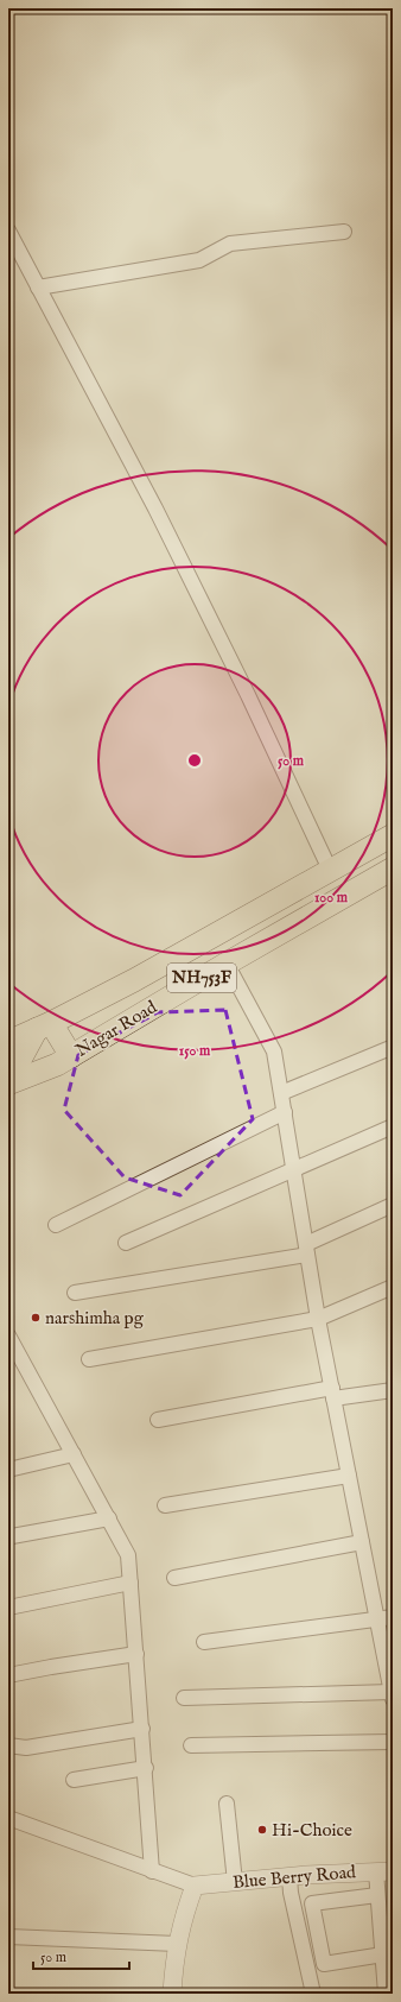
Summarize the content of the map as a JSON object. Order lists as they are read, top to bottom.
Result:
{
  "streets": {
    "highway": ["NH753F", "Nagar Road"],
    "street": ["Blue Berry Road"]
  },
  "places": ["narshimha pg", "Hi-Choice"],
  "scale_bar": "50 m",
  "rings": ["50 m", "100 m", "150 m"]
}
